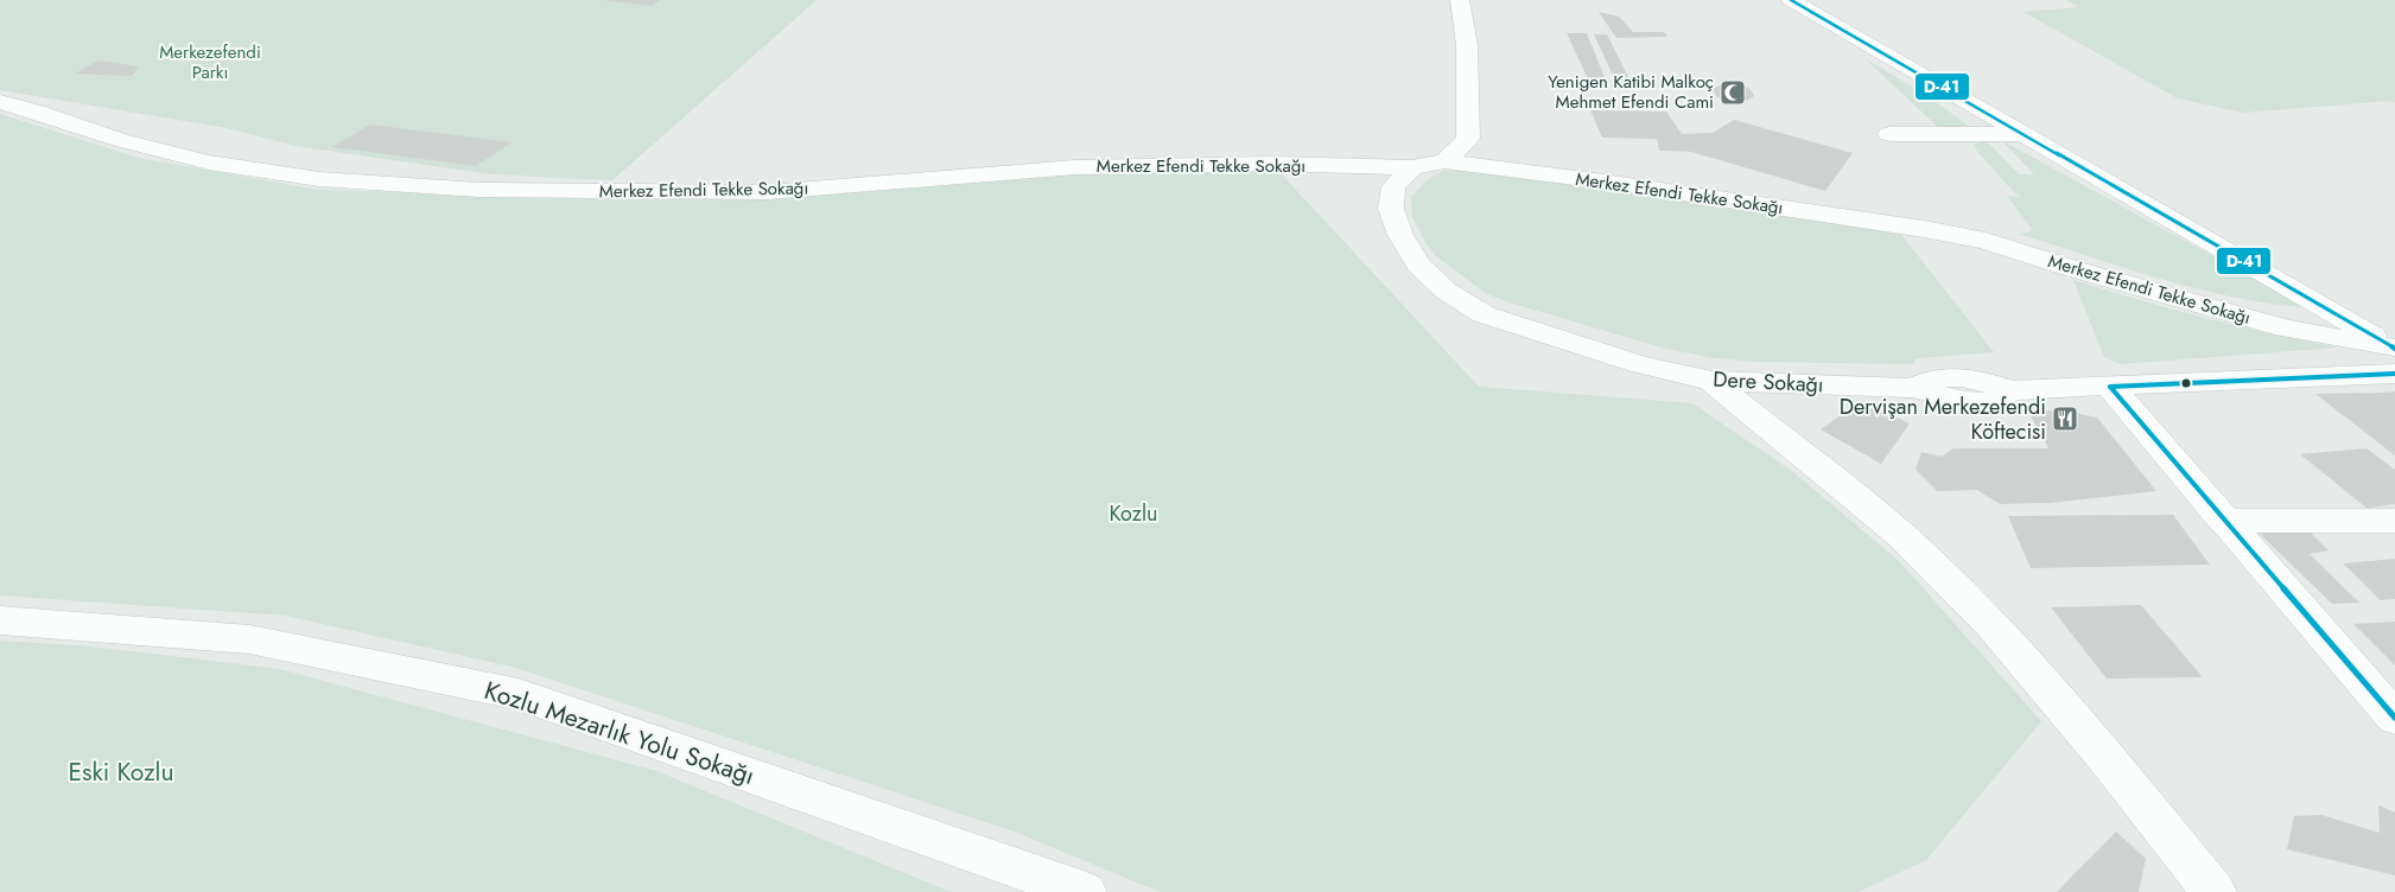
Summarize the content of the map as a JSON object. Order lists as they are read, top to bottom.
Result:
{
  "streets": {
    "street": ["Merkez Efendi Tekke Sokağı", "Dere Sokağı", "Kozlu Mezarlık Yolu Sokağı"]
  },
  "crossings": [
    ["Merkez Efendi Tekke Sokağı", "Dere Sokağı"]
  ],
  "parks": ["Merkezefendi Parkı", "Kozlu", "Eski Kozlu"],
  "places": {
    "mosque": ["Yenigen Katibi Malkoç Mehmet Efendi Cami"],
    "restaurant": ["Dervişan Merkezefendi Köftecisi"]
  },
  "lines": ["transit line D-41"]
}
